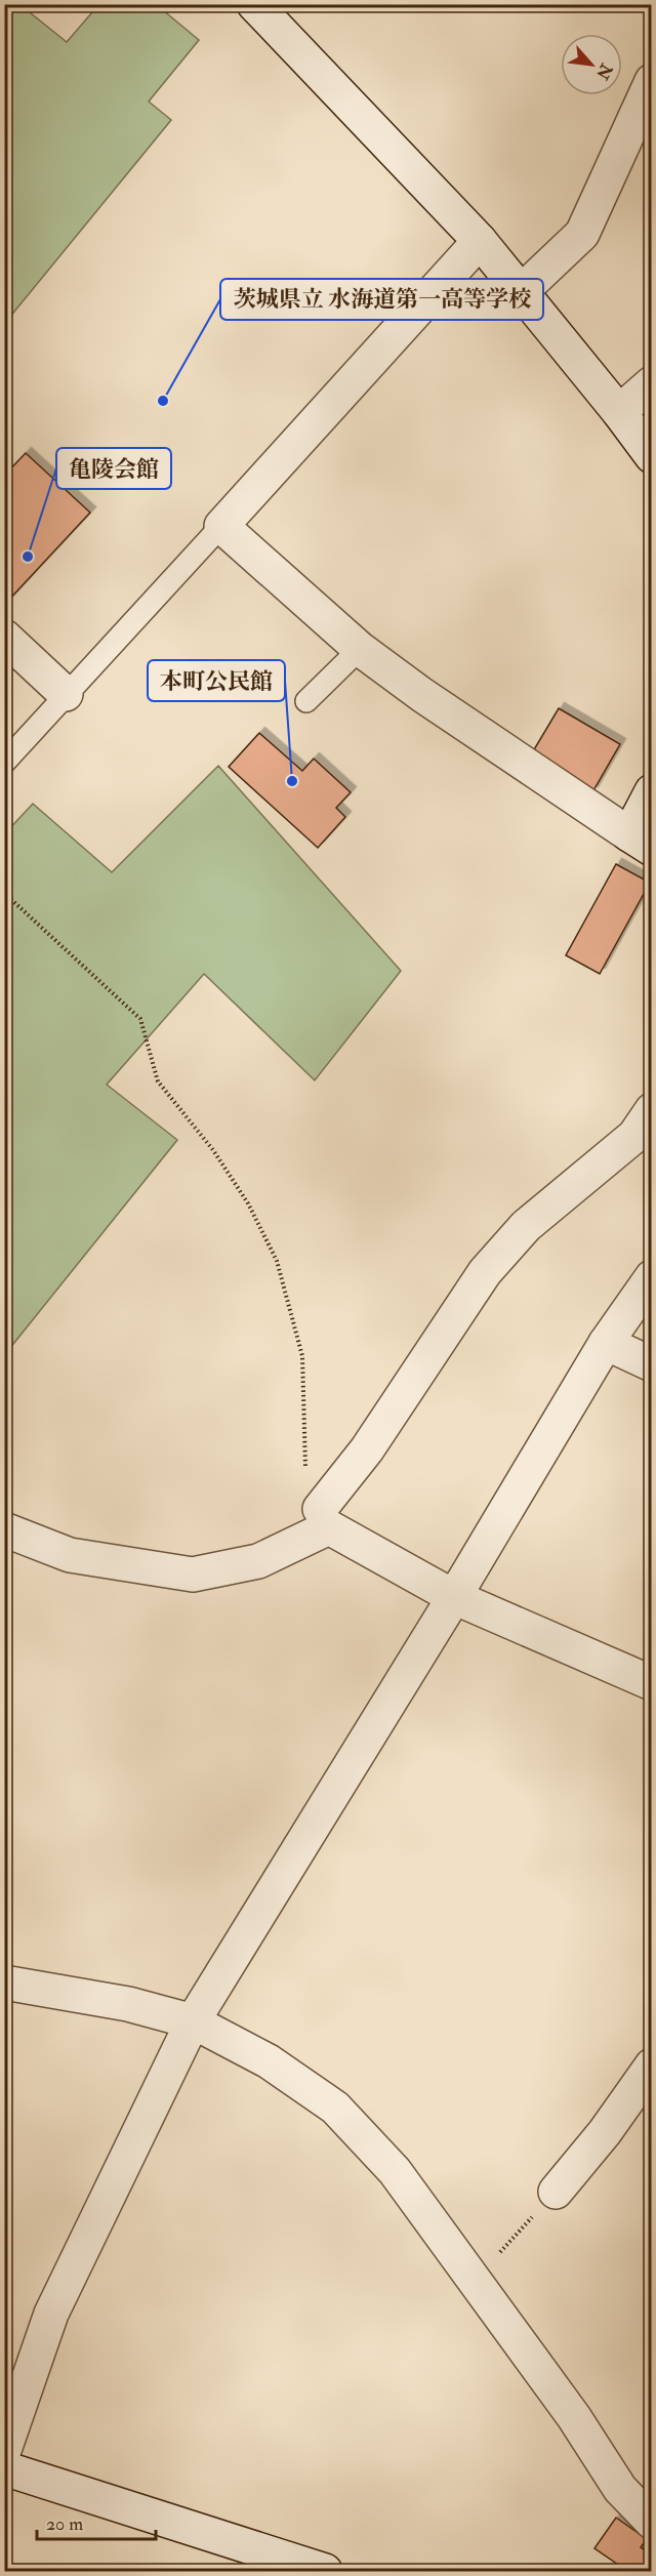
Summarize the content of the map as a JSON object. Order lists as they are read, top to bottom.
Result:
{
  "places": ["茨城県立 水海道第一高等学校", "亀陵会館", "本町公民館"],
  "scale_bar": "20 m",
  "north": "bottom right"
}
